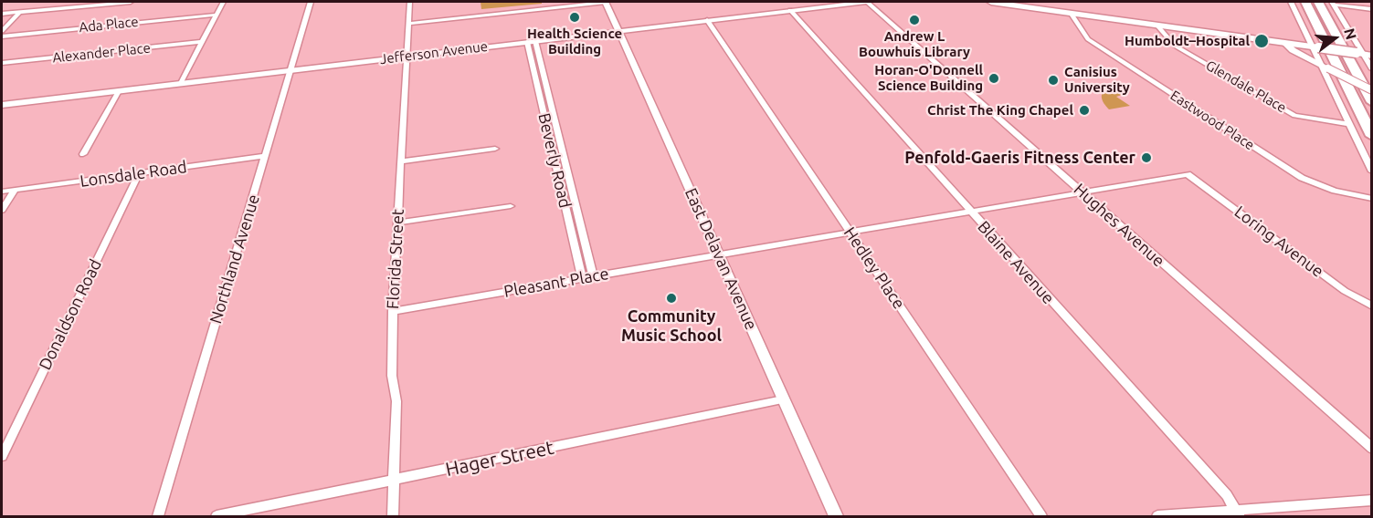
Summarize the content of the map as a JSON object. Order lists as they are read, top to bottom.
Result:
{
  "streets": {
    "street": [
      "Ada Place",
      "Alexander Place",
      "Jefferson Avenue",
      "Glendale Place",
      "Eastwood Place",
      "Beverly Road",
      "Lonsdale Road",
      "Hughes Avenue",
      "Loring Avenue",
      "Northland Avenue",
      "Florida Street",
      "East Delavan Avenue",
      "Blaine Avenue",
      "Hedley Place",
      "Pleasant Place",
      "Donaldson Road",
      "Hager Street"
    ]
  },
  "crossings": [
    ["Jefferson Avenue", "Beverly Road"],
    ["Jefferson Avenue", "Hughes Avenue"],
    ["Jefferson Avenue", "Northland Avenue"],
    ["Jefferson Avenue", "Florida Street"],
    ["Jefferson Avenue", "East Delavan Avenue"],
    ["Jefferson Avenue", "Blaine Avenue"],
    ["Jefferson Avenue", "Hedley Place"],
    ["Beverly Road", "Pleasant Place"],
    ["Lonsdale Road", "Northland Avenue"],
    ["Lonsdale Road", "Donaldson Road"],
    ["Hughes Avenue", "Pleasant Place"],
    ["Loring Avenue", "Pleasant Place"],
    ["Florida Street", "Pleasant Place"],
    ["Florida Street", "Hager Street"],
    ["East Delavan Avenue", "Pleasant Place"],
    ["East Delavan Avenue", "Hager Street"],
    ["Blaine Avenue", "Pleasant Place"],
    ["Hedley Place", "Pleasant Place"]
  ],
  "places": [
    "Health Science Building",
    "Andrew L Bouwhuis Library",
    "Humboldt–Hospital",
    "Horan-O'Donnell Science Building",
    "Canisius University",
    "Christ The King Chapel",
    "Penfold-Gaeris Fitness Center",
    "Community Music School"
  ],
  "north": "right"
}
